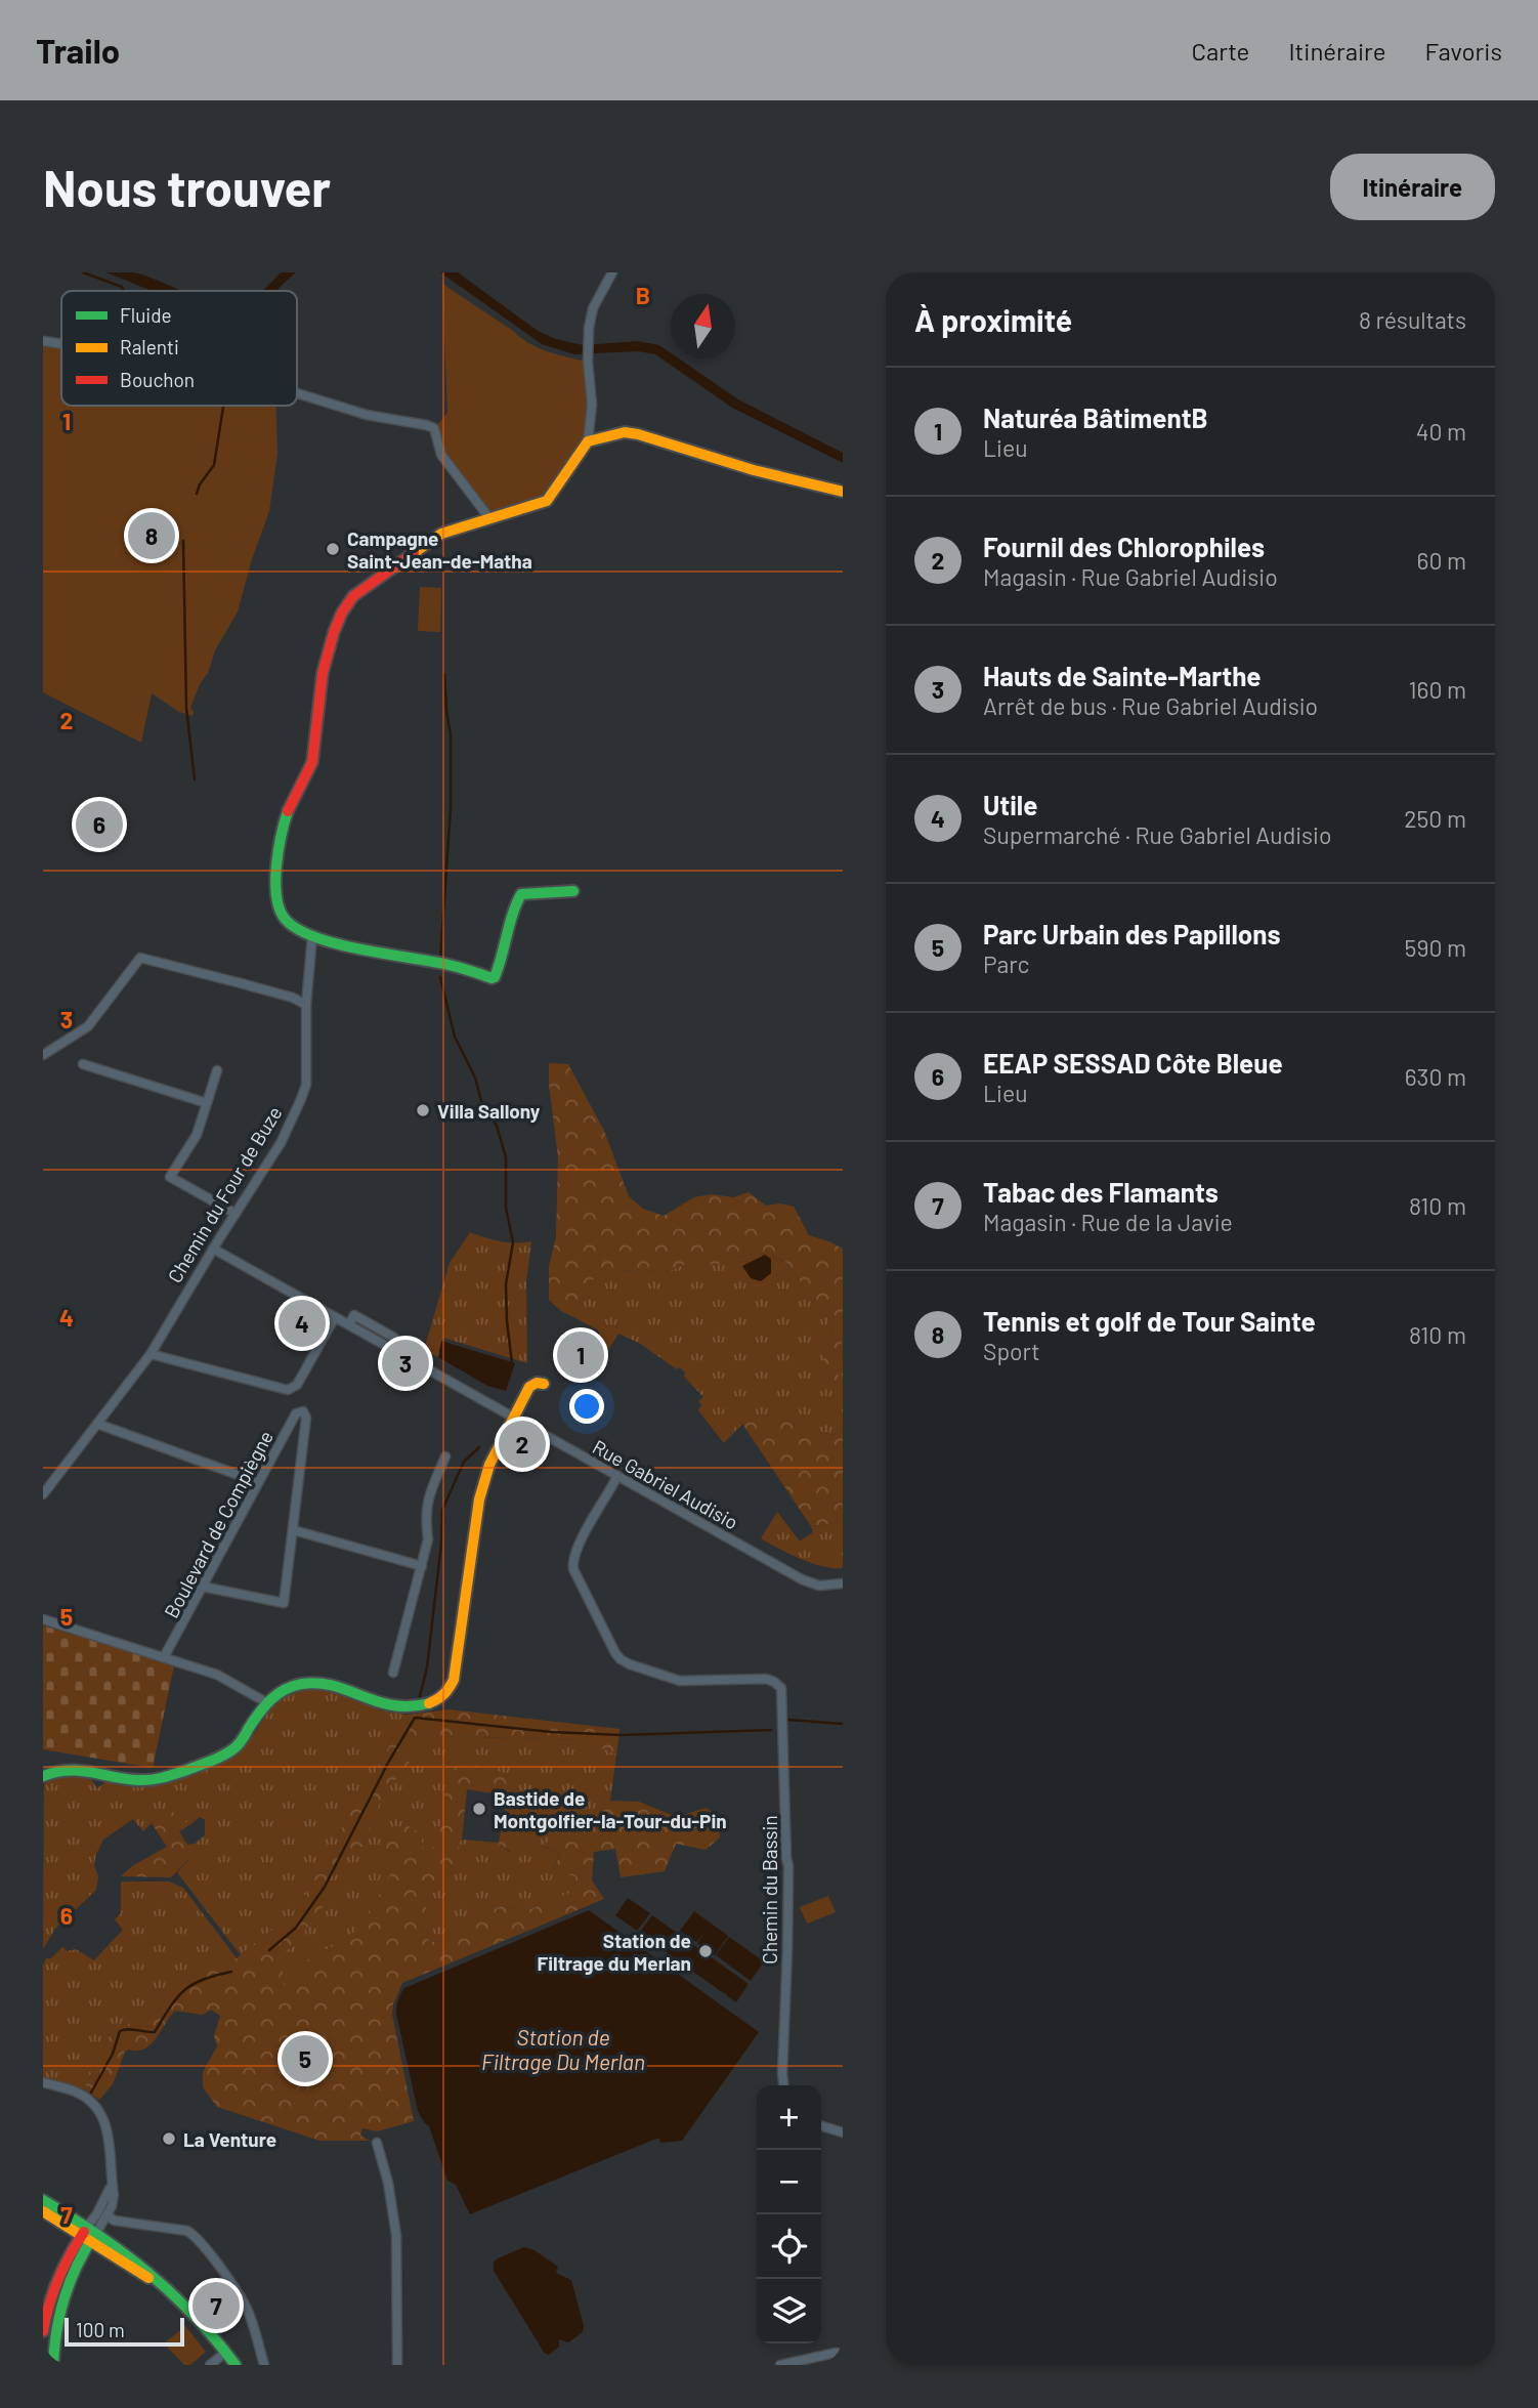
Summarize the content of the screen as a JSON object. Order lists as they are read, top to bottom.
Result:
{
  "streets": {
    "street": [
      "Chemin du Four de Buze",
      "Rue Gabriel Audisio",
      "Boulevard de Compiègne",
      "Chemin du Bassin"
    ]
  },
  "crossings": [
    ["Chemin du Four de Buze", "Rue Gabriel Audisio"],
    ["Rue Gabriel Audisio", "Chemin du Bassin"]
  ],
  "water": ["Station de Filtrage Du Merlan"],
  "places": [
    "Campagne Saint-Jean-de-Matha",
    "Villa Sallony",
    "Bastide de Montgolfier-la-Tour-du-Pin",
    "Station de Filtrage du Merlan",
    "La Venture"
  ],
  "legend": ["Fluide", "Ralenti", "Bouchon"],
  "scale_bar": "100 m",
  "north": "top",
  "page": {
    "header": "Trailo",
    "nav": ["Carte", "Itinéraire", "Favoris"],
    "buttons": "Itinéraire",
    "title": "Nous trouver",
    "heading": ["À proximité", "8 résultats"],
    "list": [
      {
        "mark": "1",
        "name": "Naturéa BâtimentB",
        "note": "Lieu",
        "value": "40 m"
      },
      {
        "mark": "2",
        "name": "Fournil des Chlorophiles",
        "note": "Magasin · Rue Gabriel Audisio",
        "value": "60 m"
      },
      {
        "mark": "3",
        "name": "Hauts de Sainte-Marthe",
        "note": "Arrêt de bus · Rue Gabriel Audisio",
        "value": "160 m"
      },
      {
        "mark": "4",
        "name": "Utile",
        "note": "Supermarché · Rue Gabriel Audisio",
        "value": "250 m"
      },
      {
        "mark": "5",
        "name": "Parc Urbain des Papillons",
        "note": "Parc",
        "value": "590 m"
      },
      {
        "mark": "6",
        "name": "EEAP SESSAD Côte Bleue",
        "note": "Lieu",
        "value": "630 m"
      },
      {
        "mark": "7",
        "name": "Tabac des Flamants",
        "note": "Magasin · Rue de la Javie",
        "value": "810 m"
      },
      {
        "mark": "8",
        "name": "Tennis et golf de Tour Sainte",
        "note": "Sport",
        "value": "810 m"
      }
    ],
    "pins": [
      "8",
      "6",
      "4",
      "1",
      "3",
      "2",
      "5",
      "7"
    ],
    "map_buttons": ["+", "−"],
    "scale": "100 m"
  },
  "grid": {
    "columns": ["B"],
    "rows": [
      "1",
      "2",
      "3",
      "4",
      "5",
      "6",
      "7"
    ]
  }
}
